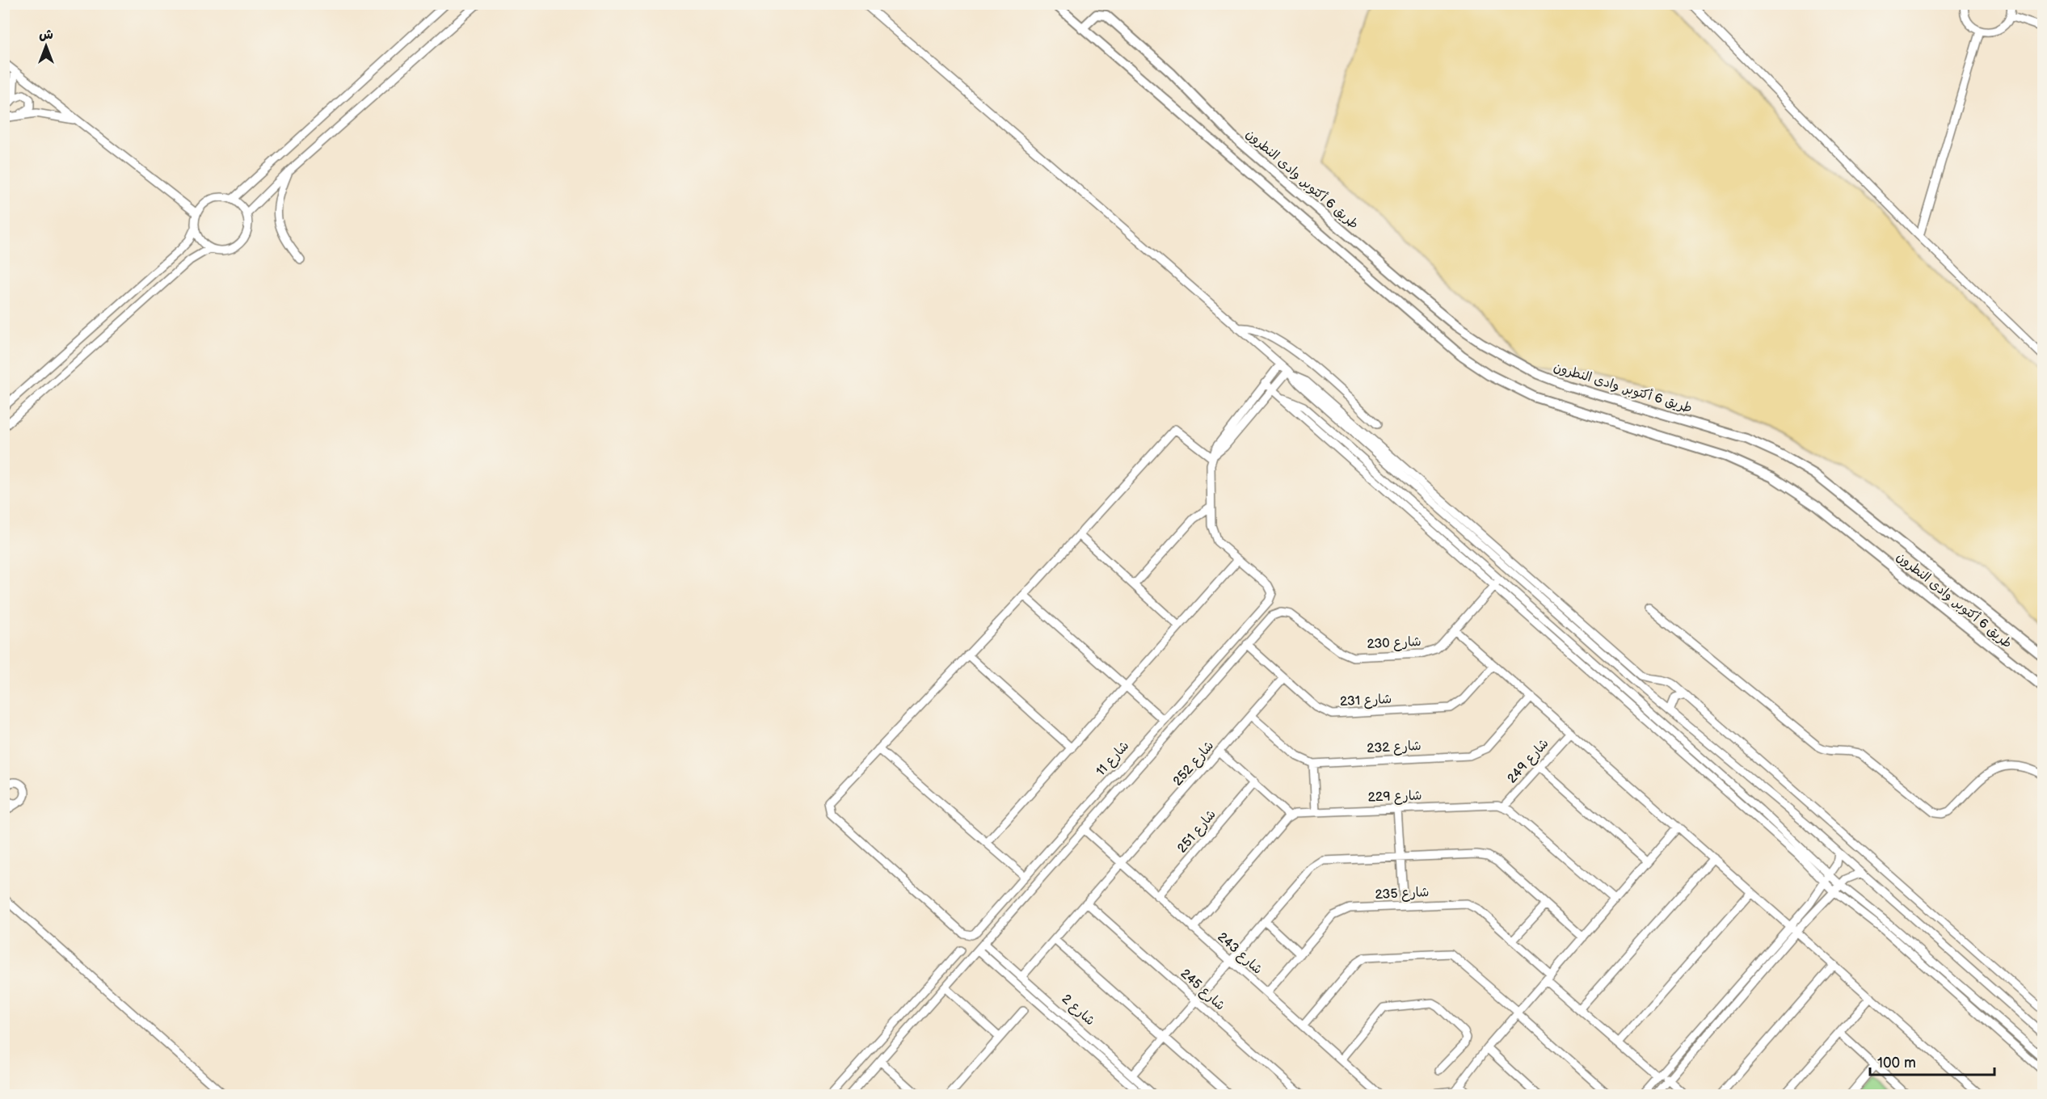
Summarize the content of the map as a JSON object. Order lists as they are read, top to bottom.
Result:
{
  "streets": {
    "street": [
      "طريق 6 أكتوبر, وادى النطرون",
      "شارع 230",
      "شارع 231",
      "شارع 232",
      "شارع 11",
      "شارع 249",
      "شارع 252",
      "شارع 229",
      "شارع 251",
      "شارع 235",
      "شارع 243",
      "شارع 245",
      "شارع 2"
    ]
  },
  "crossings": [
    ["شارع 230", "شارع 11"],
    ["شارع 231", "شارع 11"],
    ["شارع 231", "شارع 252"],
    ["شارع 11", "شارع 243"],
    ["شارع 11", "شارع 2"],
    ["شارع 249", "شارع 229"],
    ["شارع 252", "شارع 243"],
    ["شارع 252", "شارع 245"],
    ["شارع 252", "شارع 2"],
    ["شارع 251", "شارع 243"],
    ["شارع 235", "شارع 243"]
  ],
  "scale_bar": "100 m",
  "north": "top"
}
